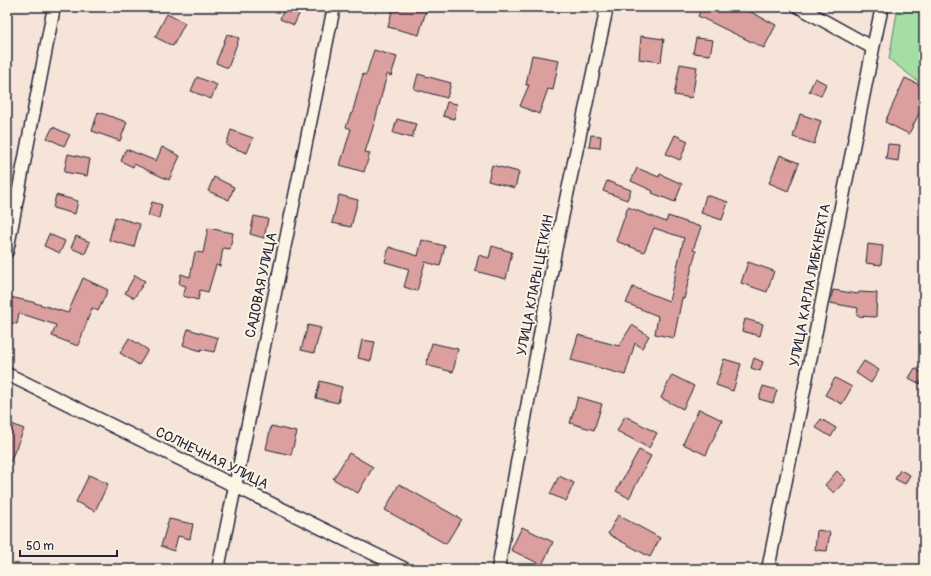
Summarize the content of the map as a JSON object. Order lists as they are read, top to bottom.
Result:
{
  "streets": {
    "street": [
      "САДОВАЯ УЛИЦА",
      "УЛИЦА КЛАРЫ ЦЕТКИН",
      "УЛИЦА КАРЛА ЛИБКНЕХТА",
      "СОЛНЕЧНАЯ УЛИЦА"
    ]
  },
  "crossings": [
    ["САДОВАЯ УЛИЦА", "СОЛНЕЧНАЯ УЛИЦА"]
  ],
  "scale_bar": "50 m"
}
